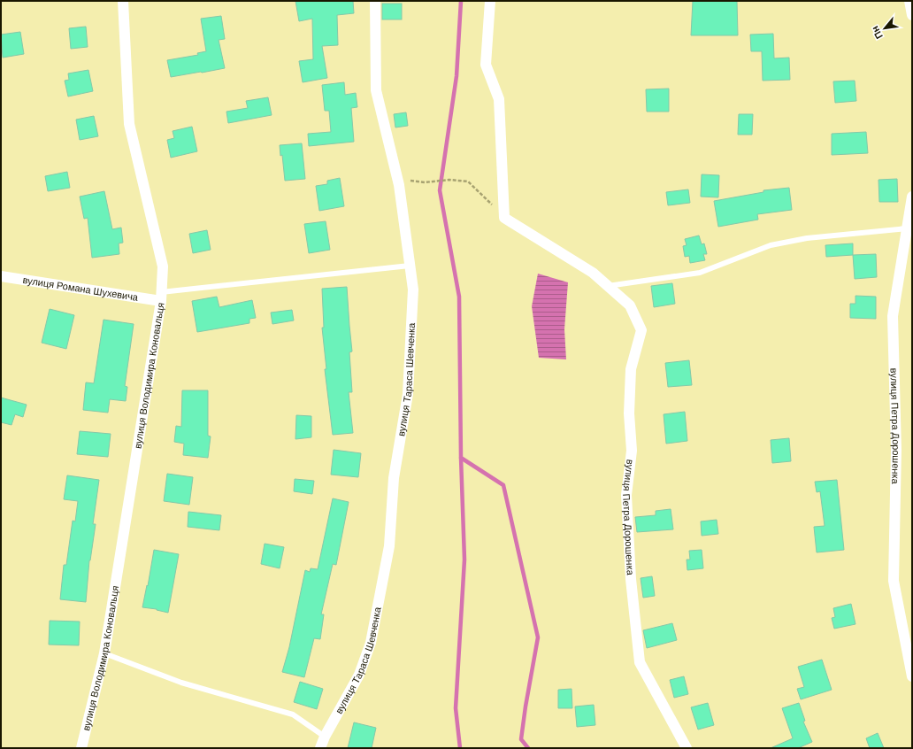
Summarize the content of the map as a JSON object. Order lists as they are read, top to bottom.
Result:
{
  "streets": {
    "street": [
      "вулиця Романа Шухевича",
      "вулиця Володимира Коновальця",
      "вулиця Тараса Шевченка",
      "вулиця Петра Дорошенка"
    ]
  },
  "crossings": [
    ["вулиця Романа Шухевича", "вулиця Володимира Коновальця"]
  ],
  "north": "bottom left"
}
